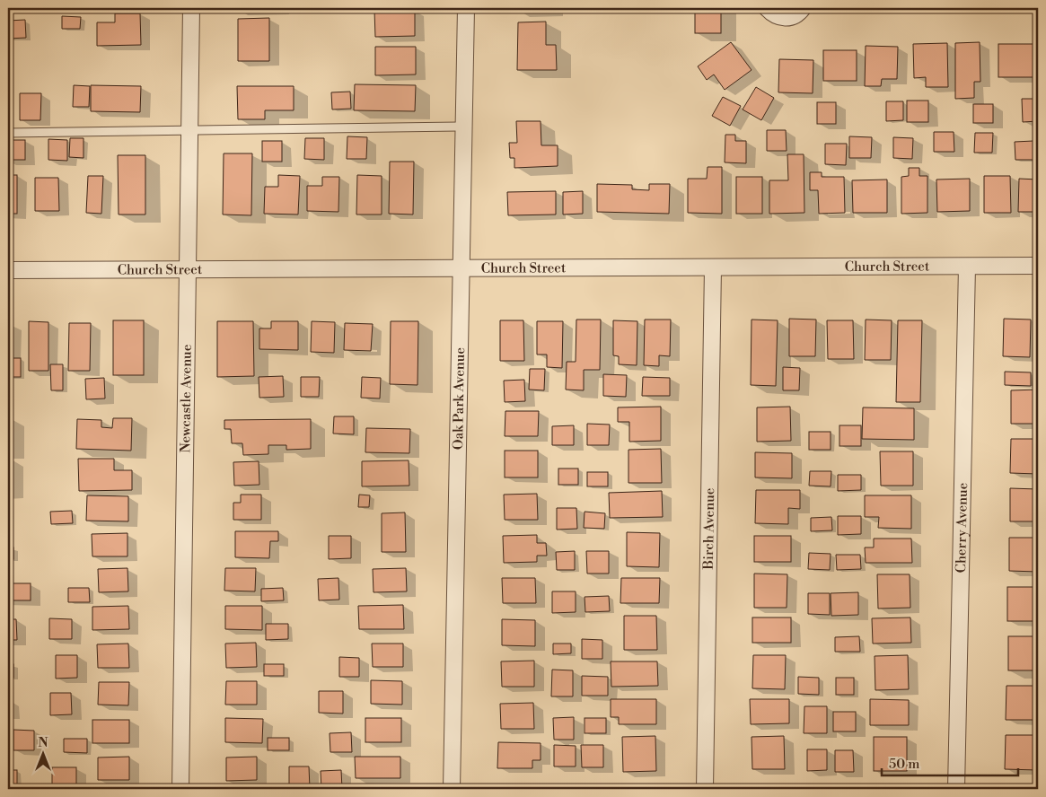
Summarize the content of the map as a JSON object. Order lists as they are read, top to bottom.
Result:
{
  "streets": {
    "street": [
      "Church Street",
      "Newcastle Avenue",
      "Oak Park Avenue",
      "Cherry Avenue",
      "Birch Avenue"
    ]
  },
  "crossings": [
    ["Church Street", "Newcastle Avenue"],
    ["Church Street", "Oak Park Avenue"],
    ["Church Street", "Cherry Avenue"],
    ["Church Street", "Birch Avenue"]
  ],
  "scale_bar": "50 m",
  "north": "top"
}
